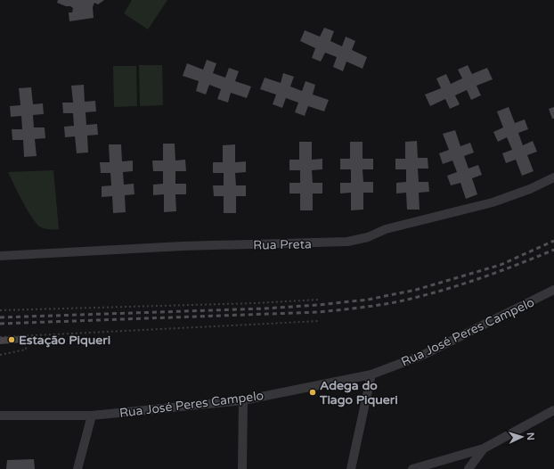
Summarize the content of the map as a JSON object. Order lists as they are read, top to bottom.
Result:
{
  "streets": {
    "street": ["Rua Preta", "Rua José Peres Campelo"]
  },
  "places": ["Estação Piqueri", "Adega do Tiago Piqueri"],
  "north": "right"
}
